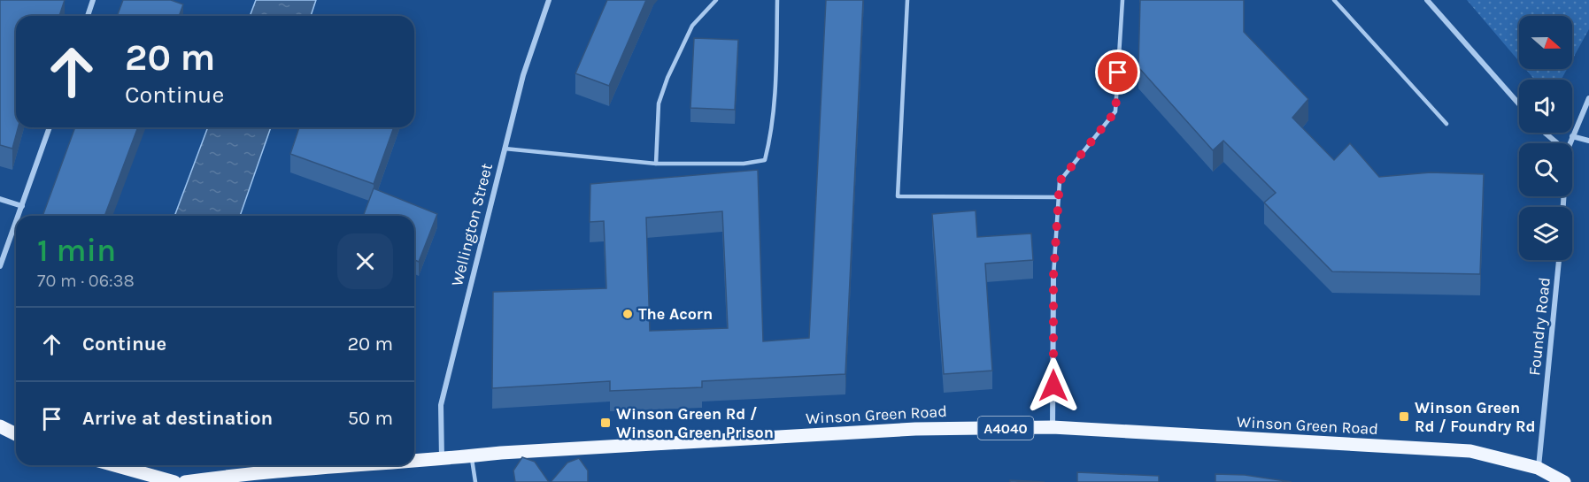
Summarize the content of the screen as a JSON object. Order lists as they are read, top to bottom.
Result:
{
  "streets": {
    "main road": ["Winson Green Road", "A4040"],
    "street": ["Wellington Street", "Foundry Road"]
  },
  "crossings": [
    ["Wellington Street", "Winson Green Road"],
    ["Foundry Road", "Winson Green Road"]
  ],
  "places": {
    "other": ["The Acorn"],
    "transit": ["Winson Green Rd / Foundry Rd", "Winson Green Rd / Winson Green Prison"]
  },
  "north": "right",
  "page": {
    "turn": ["20 m", "Continue"],
    "heading": ["1 min", "70 m · 06:38"],
    "list": [
      {
        "name": "Continue",
        "value": "20 m"
      },
      {
        "name": "Arrive at destination",
        "value": "50 m"
      }
    ]
  }
}
